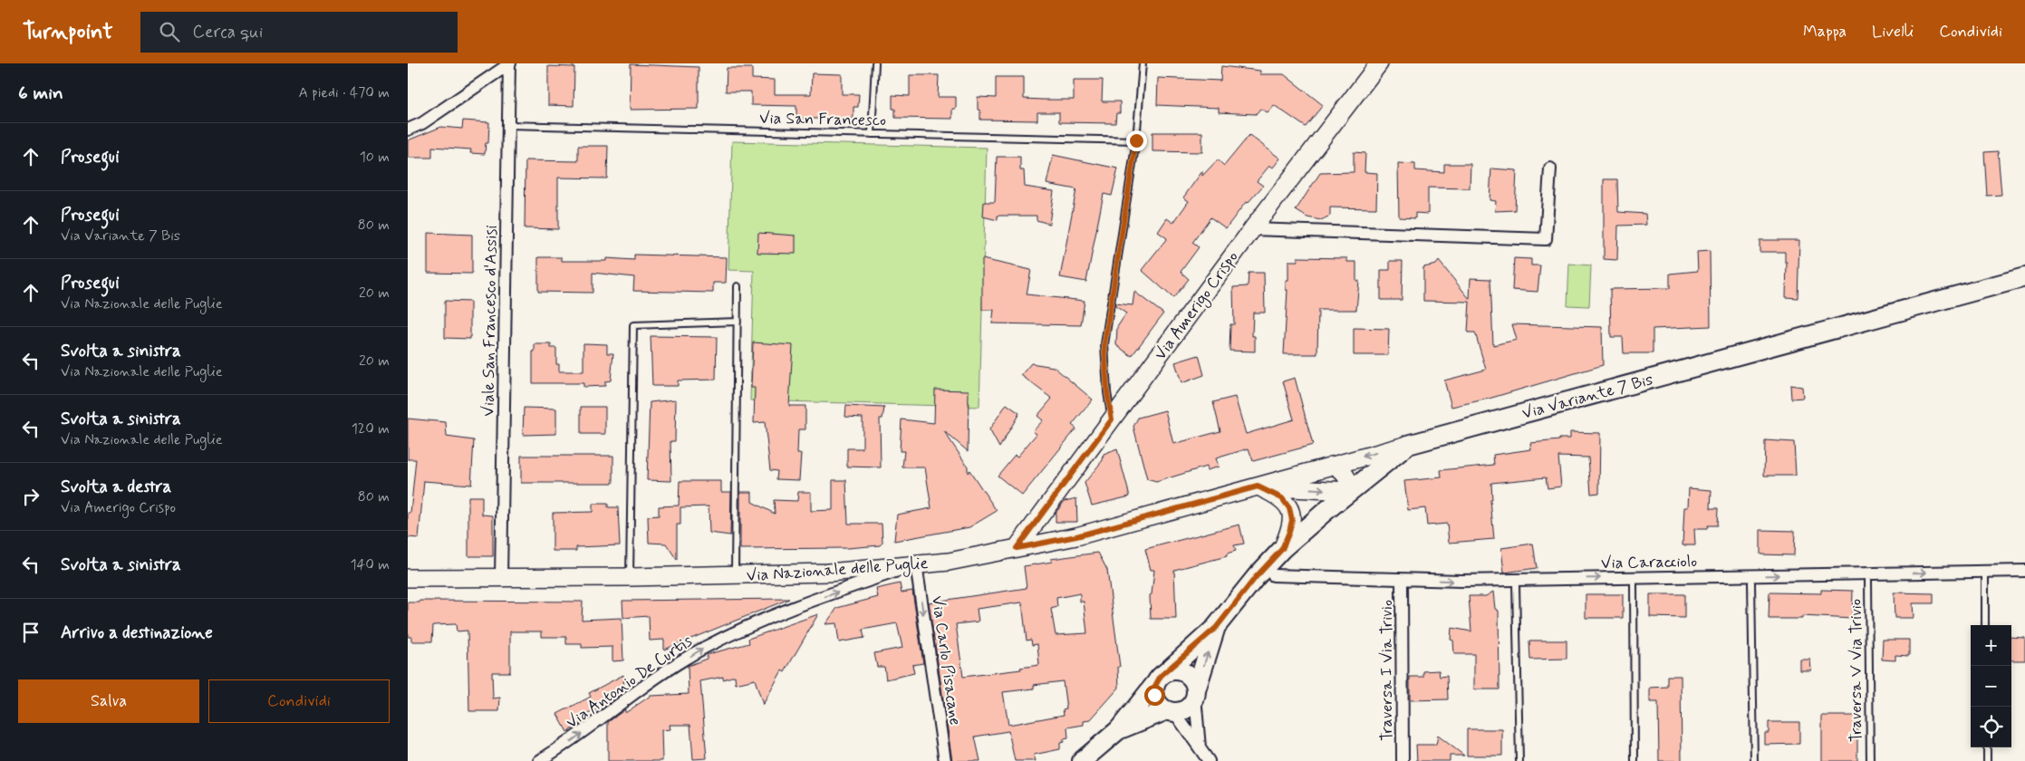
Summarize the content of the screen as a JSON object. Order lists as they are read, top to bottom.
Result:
{
  "streets": {
    "main road": ["Via Amerigo Crispo", "Via Variante 7 Bis", "Via Nazionale delle Puglie"],
    "street": [
      "Viale San Francesco d'Assisi",
      "Via Caracciolo",
      "Via Carlo Pisacane",
      "Traversa I Via Trivio",
      "Via Antonio De Curtis"
    ],
    "lane": ["Via San Francesco", "Traversa V Via Trivio"]
  },
  "crossings": [
    ["Via San Francesco", "Viale San Francesco d'Assisi"],
    ["Via Amerigo Crispo", "Via Nazionale delle Puglie"],
    ["Viale San Francesco d'Assisi", "Via Nazionale delle Puglie"],
    ["Via Variante 7 Bis", "Via Nazionale delle Puglie"],
    ["Via Caracciolo", "Traversa I Via Trivio"],
    ["Via Nazionale delle Puglie", "Via Carlo Pisacane"],
    ["Via Nazionale delle Puglie", "Via Antonio De Curtis"],
    ["Via Carlo Pisacane", "Via Antonio De Curtis"]
  ],
  "one_way": ["Via Caracciolo", "Via Carlo Pisacane", "Via Antonio De Curtis"],
  "page": {
    "header": "Turnpoint",
    "search": "Cerca qui",
    "nav": ["Mappa", "Livelli", "Condividi"],
    "heading": ["6 min", "A piedi · 470 m"],
    "list": [
      ["Prosegui", "10 m"],
      ["Prosegui", "Via Variante 7 Bis", "80 m"],
      ["Prosegui", "Via Nazionale delle Puglie", "20 m"],
      ["Svolta a sinistra", "Via Nazionale delle Puglie", "20 m"],
      ["Svolta a sinistra", "Via Nazionale delle Puglie", "120 m"],
      ["Svolta a destra", "Via Amerigo Crispo", "80 m"],
      ["Svolta a sinistra", "140 m"],
      "Arrivo a destinazione"
    ],
    "map_buttons": ["+", "−"],
    "buttons": ["Salva", "Condividi"]
  }
}
